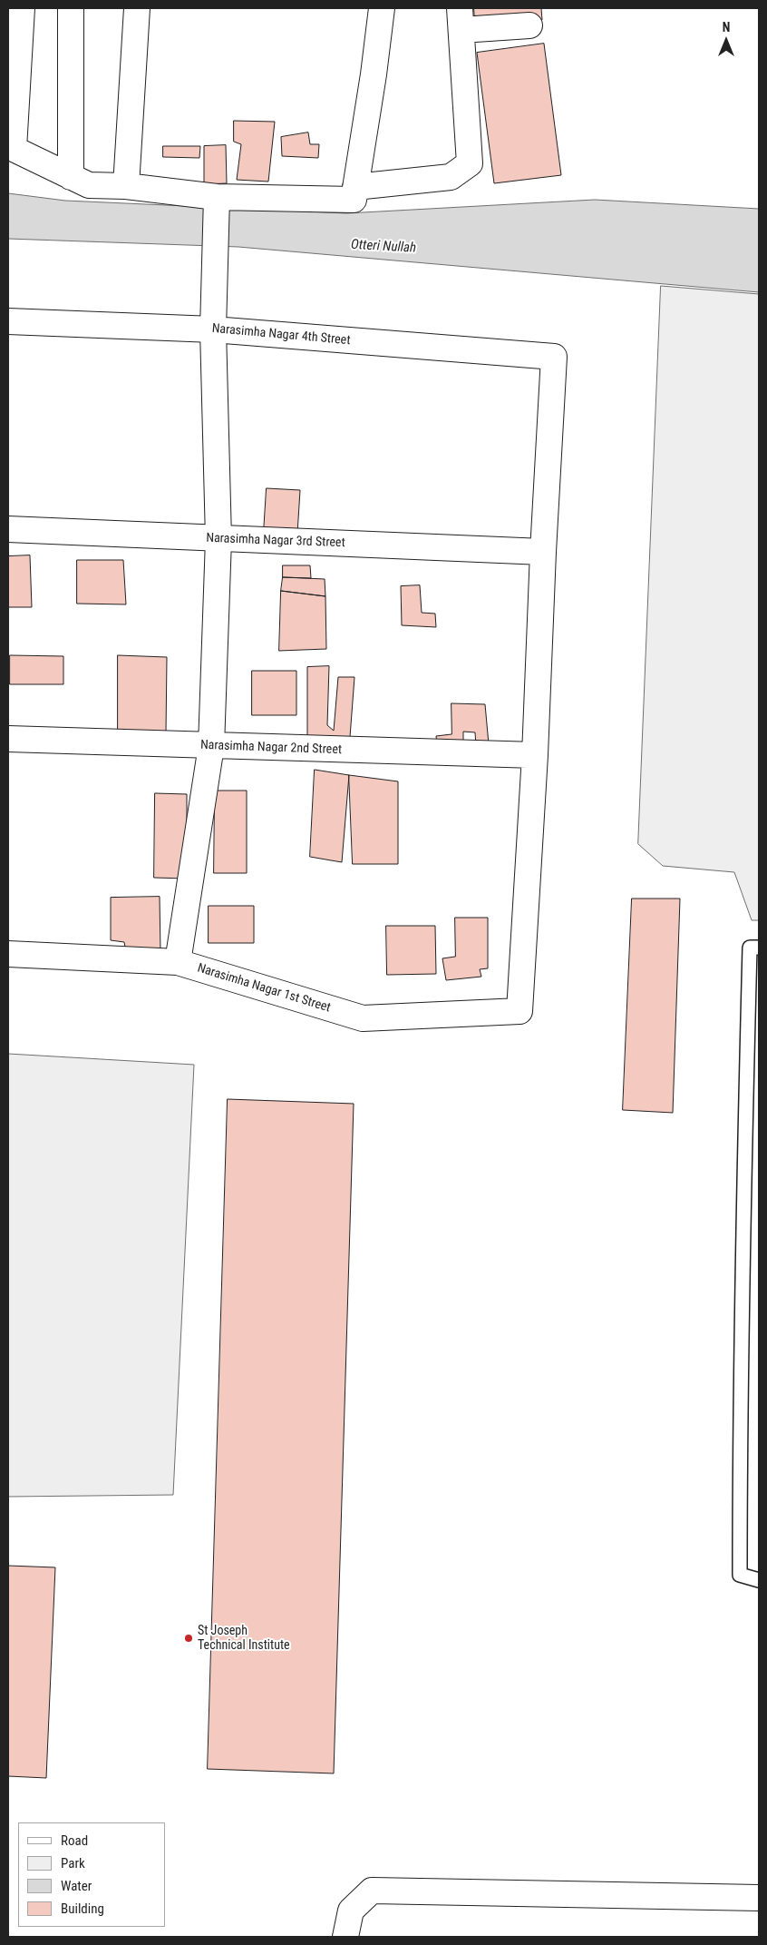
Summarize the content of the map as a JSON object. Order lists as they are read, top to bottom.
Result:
{
  "streets": {
    "street": [
      "Narasimha Nagar 4th Street",
      "Narasimha Nagar 3rd Street",
      "Narasimha Nagar 2nd Street",
      "Narasimha Nagar 1st Street"
    ]
  },
  "crossings": [
    ["Narasimha Nagar 4th Street", "Narasimha Nagar 3rd Street"],
    ["Narasimha Nagar 2nd Street", "Narasimha Nagar 1st Street"]
  ],
  "water": ["Otteri Nullah"],
  "places": ["St Joseph Technical Institute"],
  "legend": [
    "Road",
    "Park",
    "Water",
    "Building"
  ],
  "north": "top"
}
